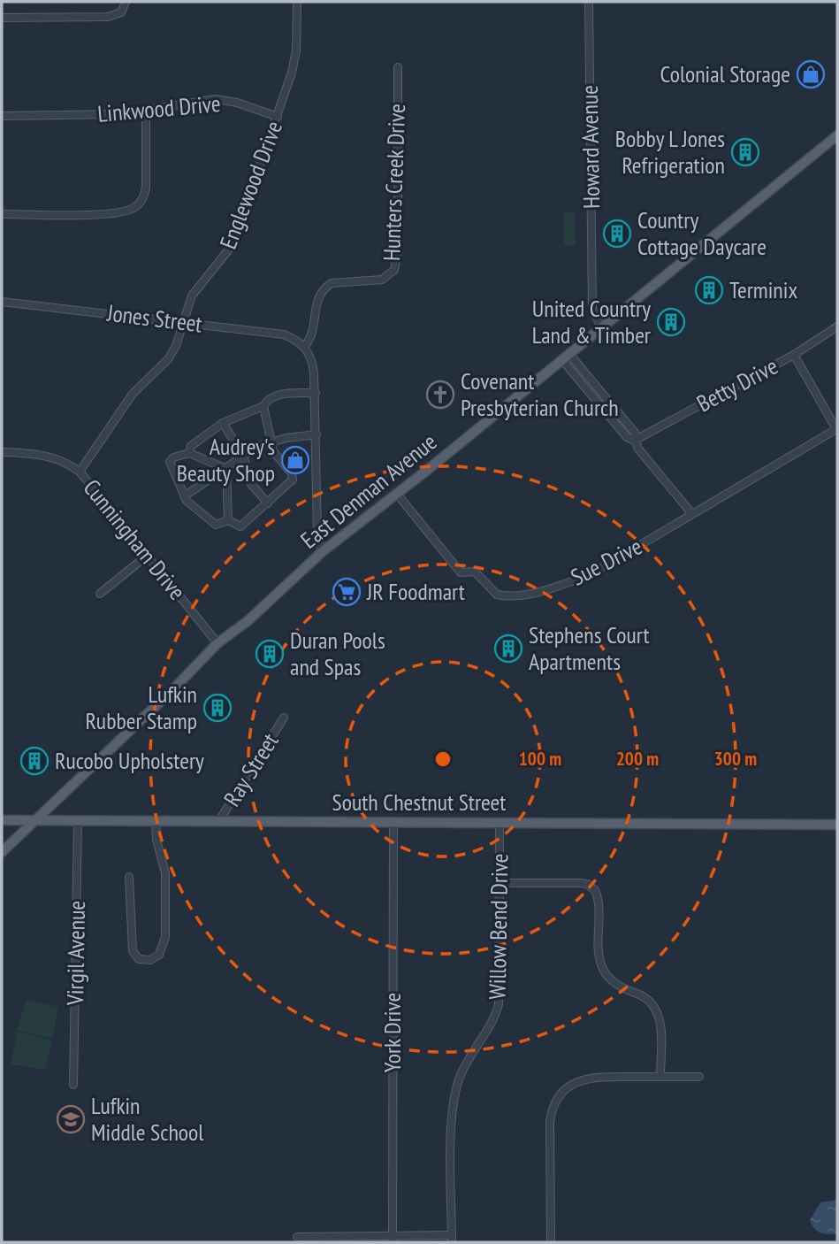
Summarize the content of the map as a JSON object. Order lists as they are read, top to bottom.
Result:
{
  "streets": {
    "main road": ["East Denman Avenue", "South Chestnut Street"],
    "street": [
      "Linkwood Drive",
      "Howard Avenue",
      "Hunters Creek Drive",
      "Englewood Drive",
      "Jones Street",
      "Betty Drive",
      "Cunningham Drive",
      "Sue Drive",
      "Ray Street",
      "Willow Bend Drive",
      "Virgil Avenue",
      "York Drive"
    ]
  },
  "crossings": [
    ["Linkwood Drive", "Englewood Drive"],
    ["Howard Avenue", "East Denman Avenue"],
    ["Hunters Creek Drive", "Jones Street"],
    ["Englewood Drive", "Jones Street"],
    ["Englewood Drive", "Cunningham Drive"],
    ["East Denman Avenue", "Cunningham Drive"],
    ["East Denman Avenue", "Sue Drive"],
    ["East Denman Avenue", "South Chestnut Street"],
    ["Ray Street", "South Chestnut Street"],
    ["South Chestnut Street", "Willow Bend Drive"],
    ["South Chestnut Street", "Virgil Avenue"],
    ["South Chestnut Street", "York Drive"]
  ],
  "places": {
    "shop": ["Colonial Storage", "Audrey's Beauty Shop"],
    "building": [
      "Bobby L Jones Refrigeration",
      "Country Cottage Daycare",
      "Terminix",
      "United Country Land & Timber",
      "Stephens Court Apartments",
      "Duran Pools and Spas",
      "Lufkin Rubber Stamp",
      "Rucobo Upholstery"
    ],
    "church": ["Covenant Presbyterian Church"],
    "supermarket": ["JR Foodmart"],
    "school or university": ["Lufkin Middle School"]
  },
  "rings": ["100 m", "200 m", "300 m"]
}
